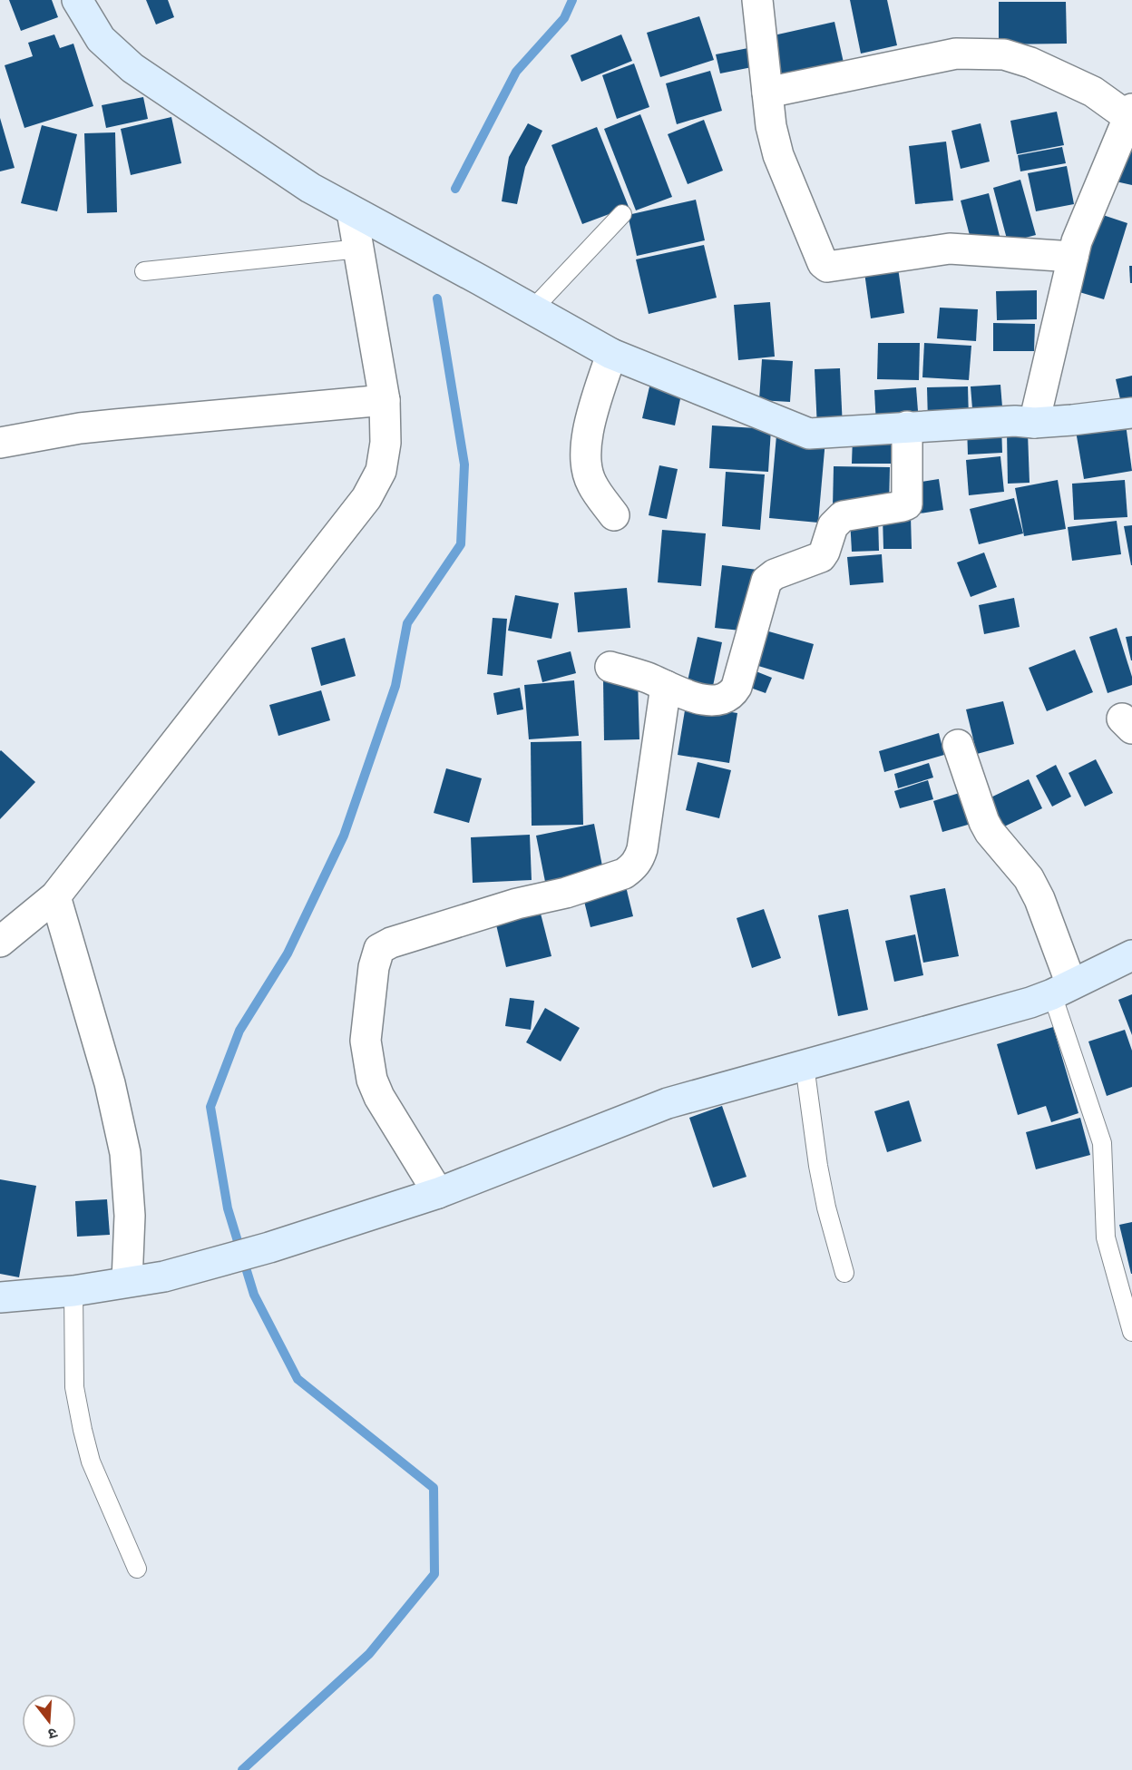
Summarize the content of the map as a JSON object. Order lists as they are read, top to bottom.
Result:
{
  "north": "bottom"
}
